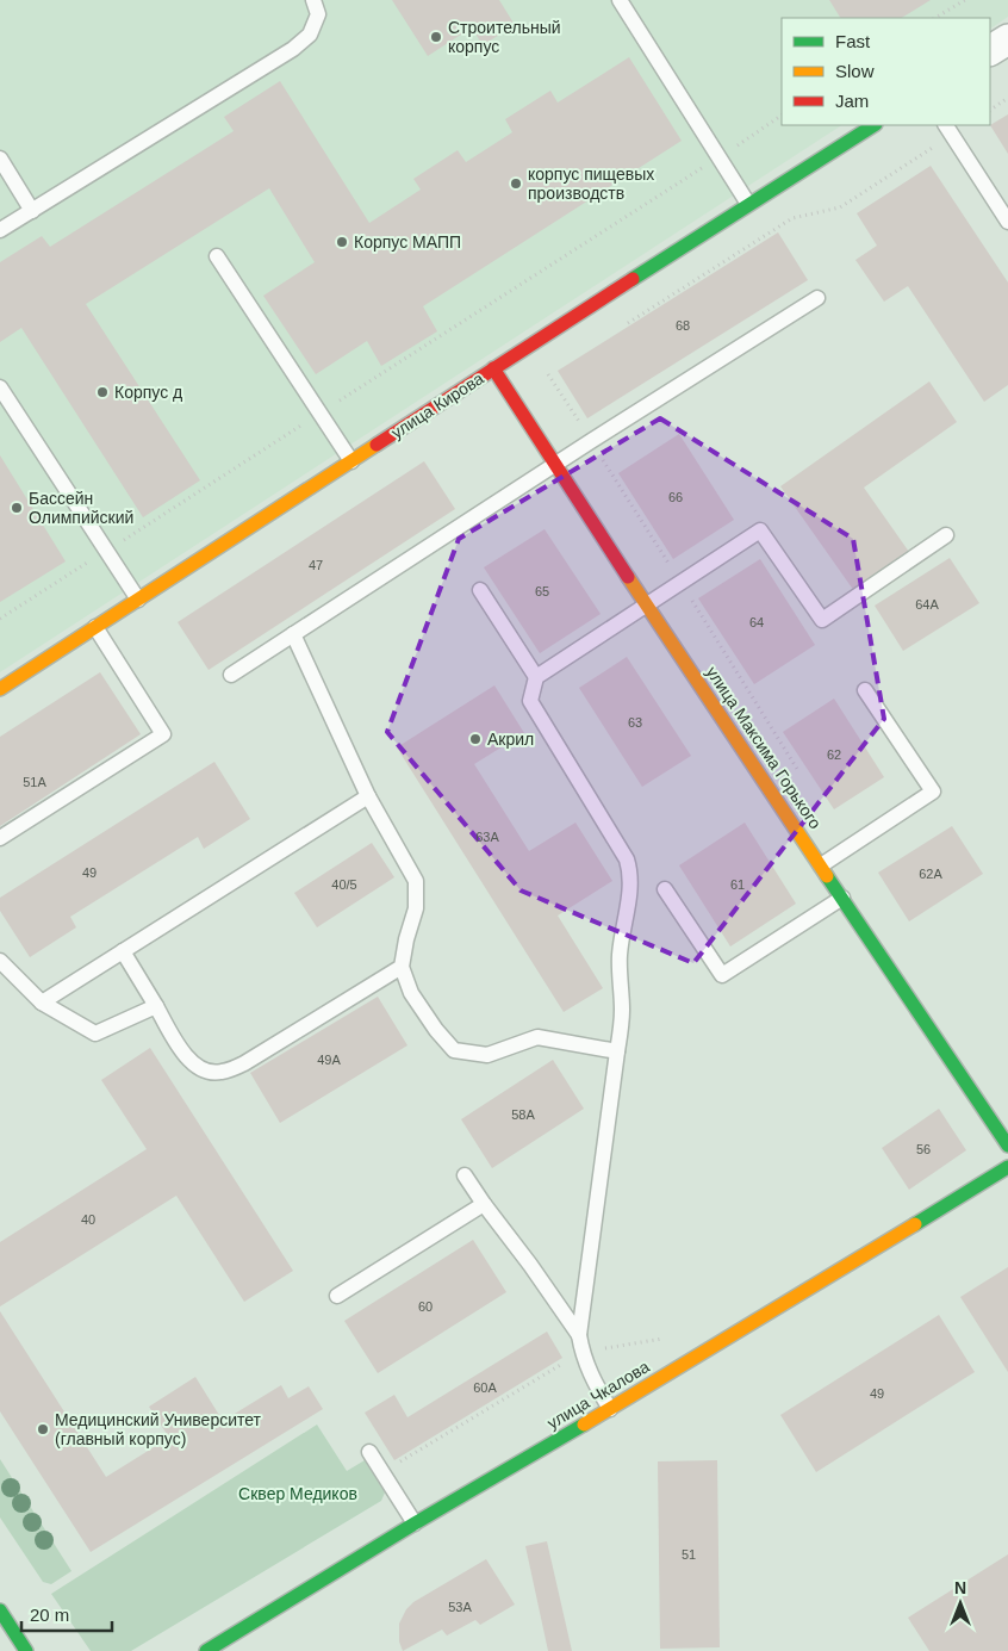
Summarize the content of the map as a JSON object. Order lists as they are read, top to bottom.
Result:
{
  "streets": {
    "street": ["улица Кирова", "улица Максима Горького", "улица Чкалова"]
  },
  "crossings": [
    ["улица Кирова", "улица Максима Горького"]
  ],
  "parks": ["Сквер Медиков"],
  "places": [
    "Строительный корпус",
    "корпус пищевых производств",
    "Корпус МАПП",
    "Корпус д",
    "Бассейн Олимпийский",
    "Акрил",
    "Медицинский Университет (главный корпус)"
  ],
  "house_numbers": [
    "68",
    "66",
    "47",
    "65",
    "64А",
    "64",
    "63",
    "62",
    "51А",
    "63А",
    "49",
    "62А",
    "40/5",
    "61",
    "49А",
    "58А",
    "56",
    "40",
    "60",
    "60А",
    "49",
    "51",
    "53А"
  ],
  "legend": ["Fast", "Slow", "Jam"],
  "scale_bar": "20 m",
  "north": "top"
}
